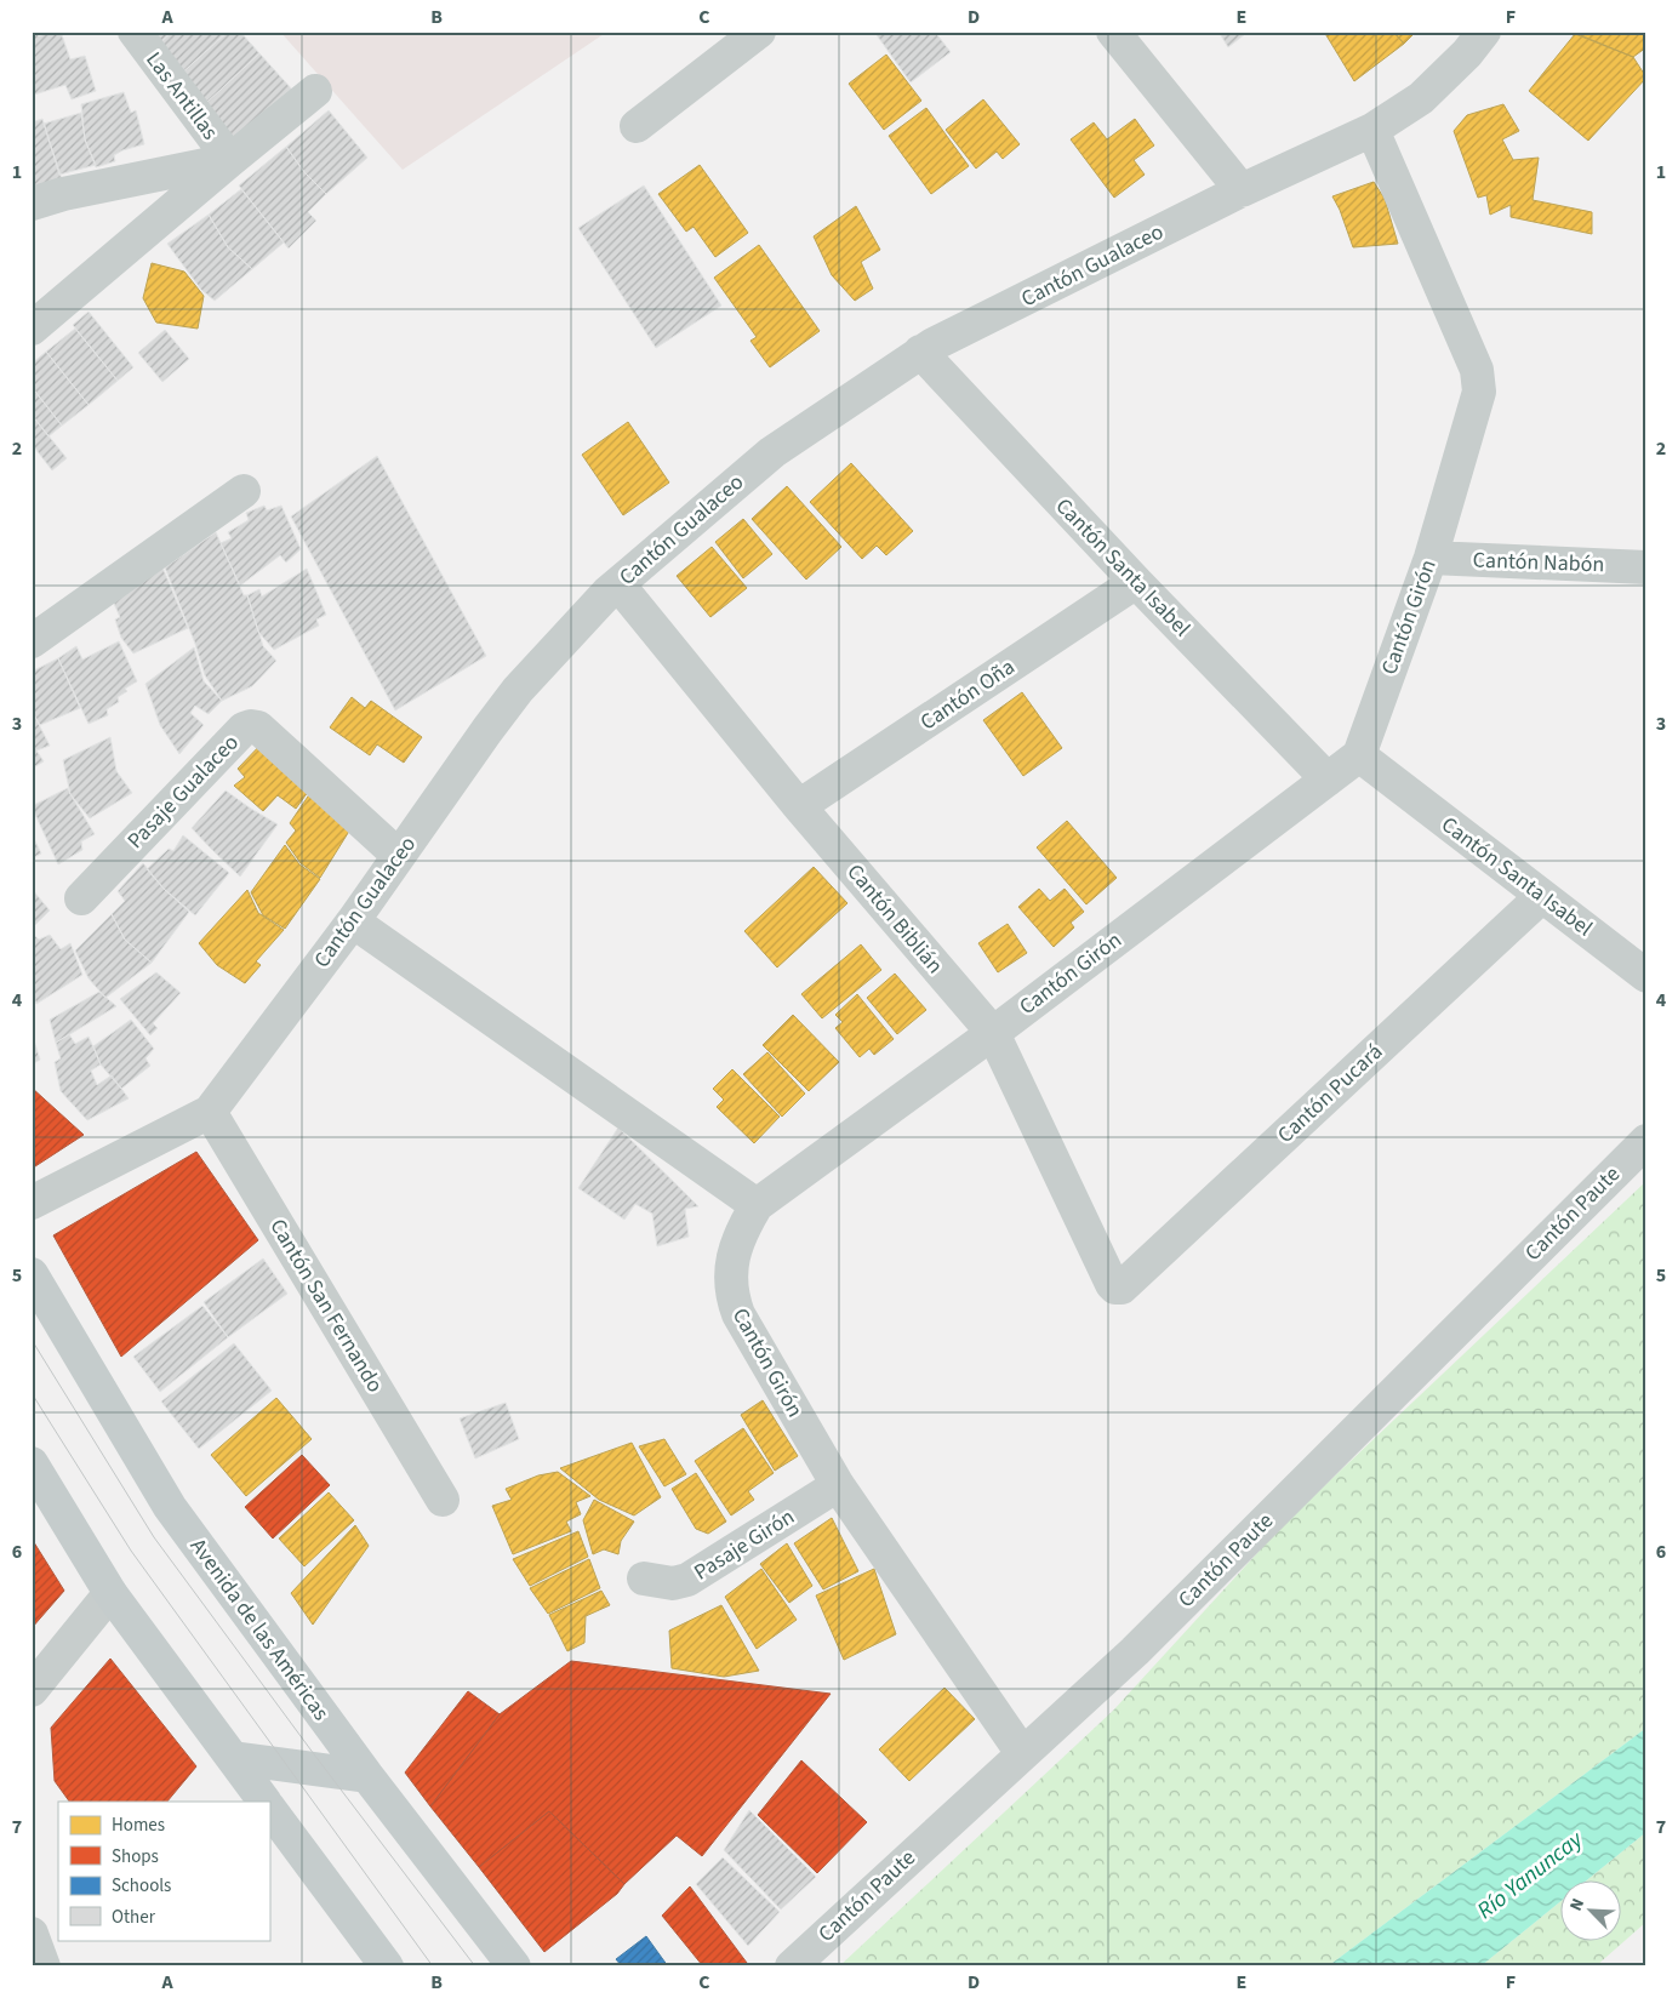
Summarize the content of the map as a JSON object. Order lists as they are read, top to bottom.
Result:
{
  "streets": {
    "main road": ["Avenida de las Américas"],
    "street": [
      "Las Antillas",
      "Cantón Gualaceo",
      "Cantón Nabón",
      "Cantón Santa Isabel",
      "Cantón Girón",
      "Cantón Oña",
      "Pasaje Gualaceo",
      "Cantón Biblián",
      "Cantón Pucará",
      "Cantón Paute",
      "Cantón San Fernando",
      "Pasaje Girón"
    ]
  },
  "crossings": [
    ["Cantón Gualaceo", "Cantón Santa Isabel"],
    ["Cantón Gualaceo", "Cantón Girón"],
    ["Cantón Gualaceo", "Pasaje Gualaceo"],
    ["Cantón Gualaceo", "Cantón Biblián"],
    ["Cantón Gualaceo", "Cantón San Fernando"],
    ["Cantón Nabón", "Cantón Girón"],
    ["Cantón Santa Isabel", "Cantón Girón"],
    ["Cantón Santa Isabel", "Cantón Oña"],
    ["Cantón Santa Isabel", "Cantón Pucará"],
    ["Cantón Girón", "Cantón Biblián"],
    ["Cantón Girón", "Cantón Paute"],
    ["Cantón Girón", "Pasaje Girón"],
    ["Cantón Oña", "Cantón Biblián"],
    ["Cantón Biblián", "Cantón Pucará"]
  ],
  "water": ["Río Yanuncay"],
  "legend": [
    "Homes",
    "Shops",
    "Schools",
    "Other"
  ],
  "north": "top left",
  "grid": {
    "columns": [
      "A",
      "B",
      "C",
      "D",
      "E",
      "F"
    ],
    "rows": [
      "1",
      "2",
      "3",
      "4",
      "5",
      "6",
      "7"
    ]
  }
}
